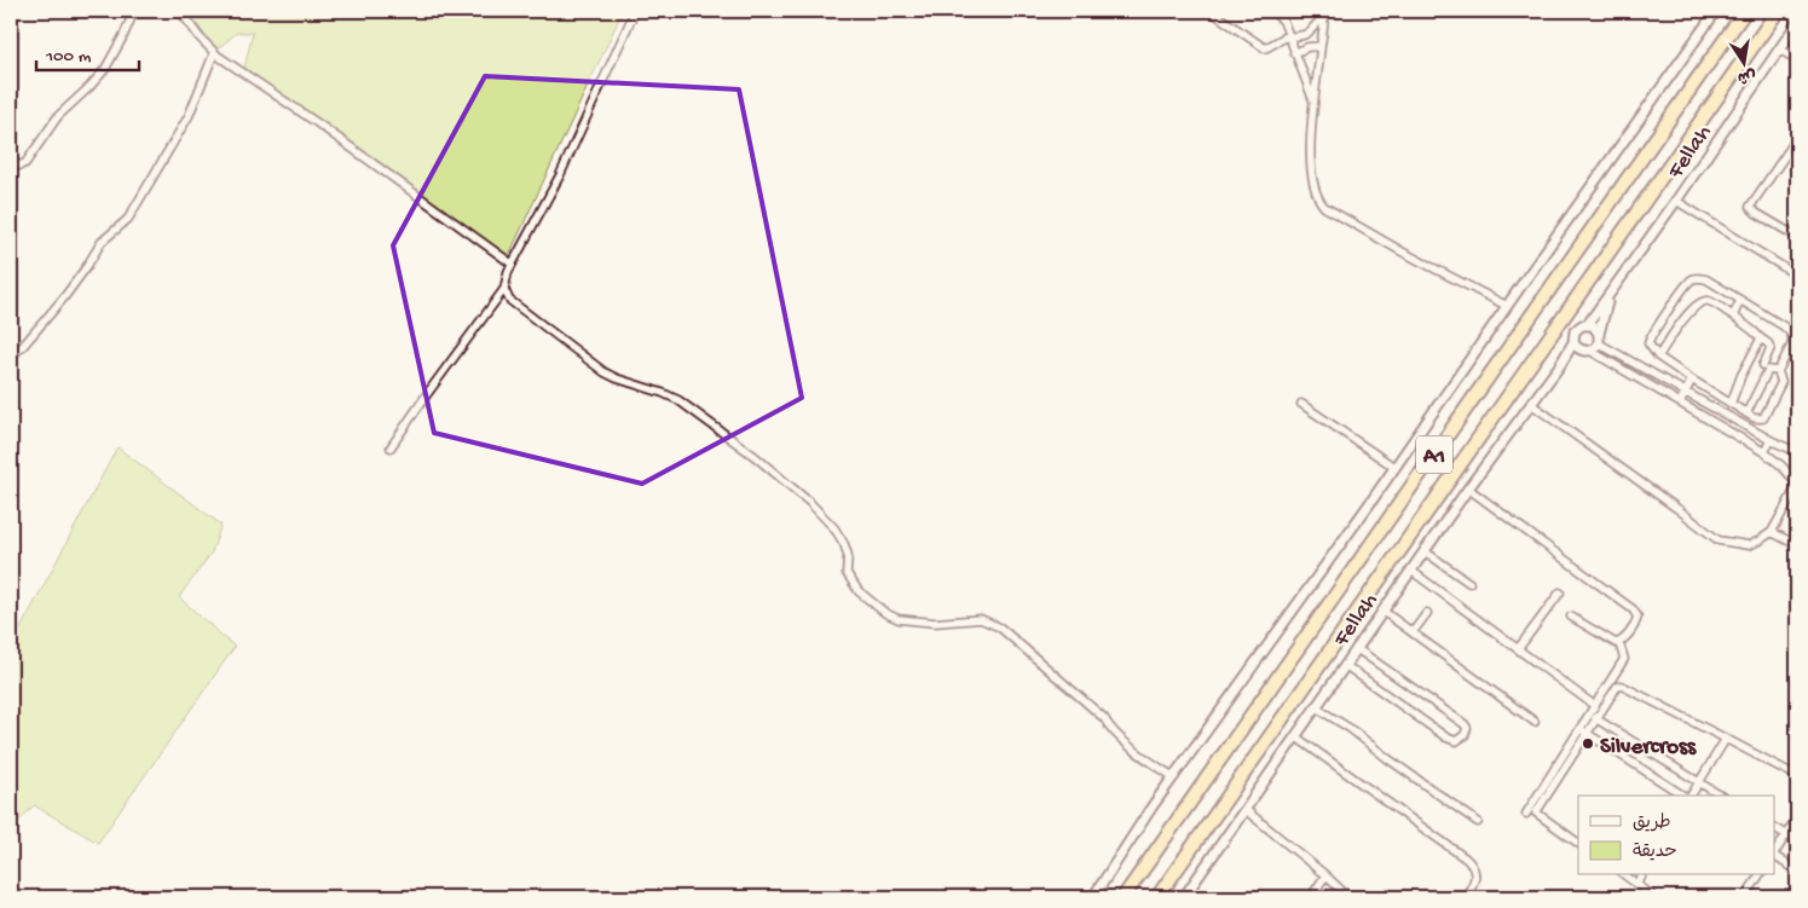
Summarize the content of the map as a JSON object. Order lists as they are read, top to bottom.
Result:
{
  "streets": {
    "highway": ["A1"],
    "street": ["Fellah"]
  },
  "places": ["Silvercross"],
  "legend": ["طريق", "حديقة"],
  "scale_bar": "100 m",
  "north": "bottom"
}
